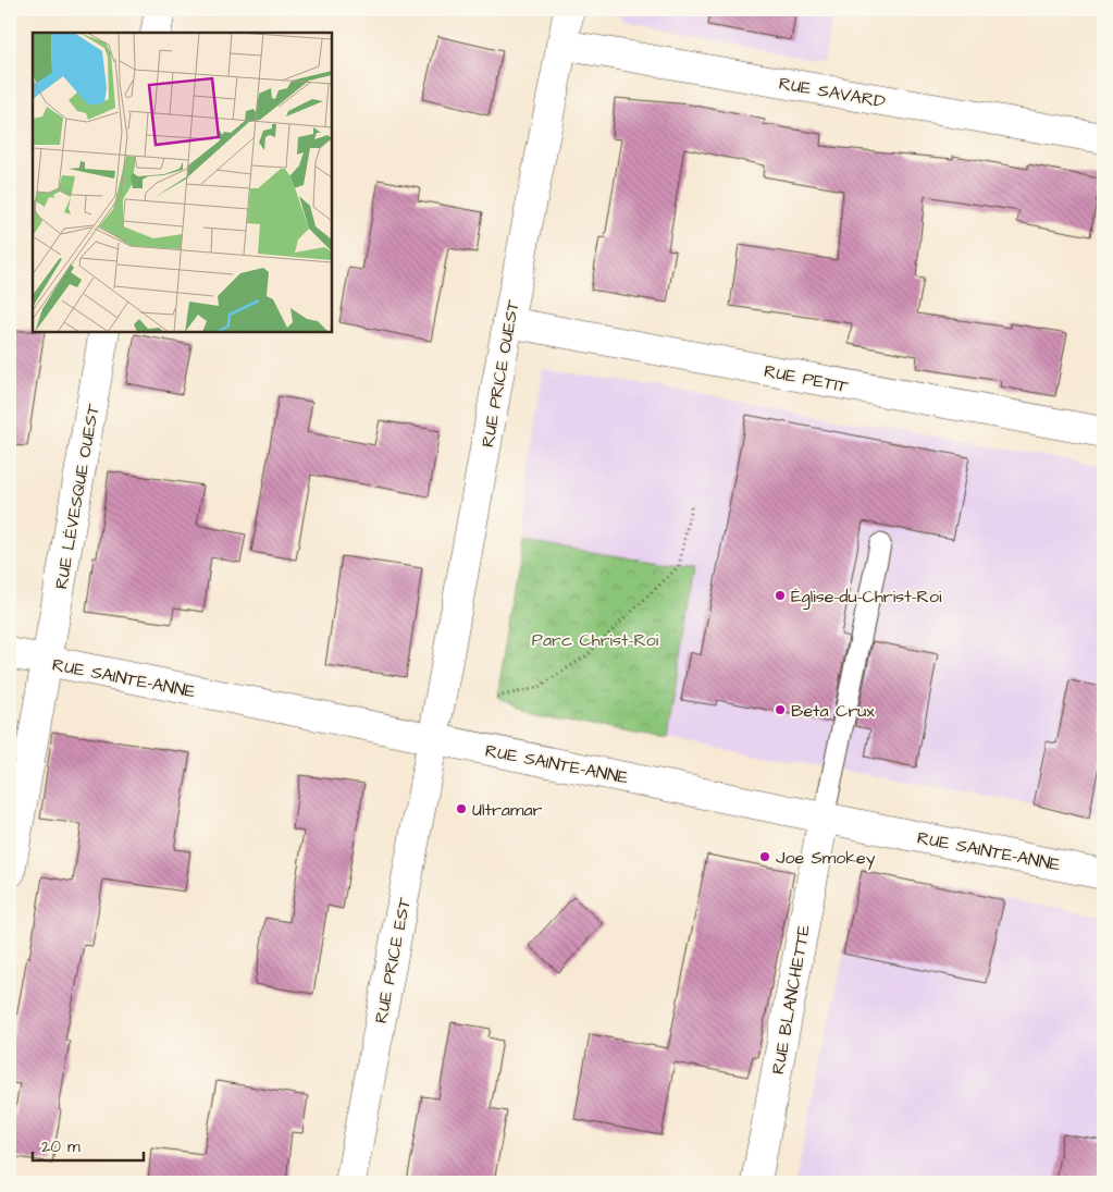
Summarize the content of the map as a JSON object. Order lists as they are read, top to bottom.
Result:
{
  "streets": {
    "street": [
      "RUE SAVARD",
      "RUE PRICE OUEST",
      "RUE PETIT",
      "RUE LÉVESQUE OUEST",
      "RUE SAINTE-ANNE",
      "RUE PRICE EST",
      "RUE BLANCHETTE"
    ]
  },
  "crossings": [
    ["RUE SAVARD", "RUE PRICE OUEST"],
    ["RUE PRICE OUEST", "RUE PETIT"],
    ["RUE PRICE OUEST", "RUE SAINTE-ANNE"],
    ["RUE PRICE OUEST", "RUE PRICE EST"],
    ["RUE LÉVESQUE OUEST", "RUE SAINTE-ANNE"],
    ["RUE SAINTE-ANNE", "RUE PRICE EST"],
    ["RUE SAINTE-ANNE", "RUE BLANCHETTE"]
  ],
  "parks": ["Parc Christ-Roi"],
  "places": [
    "Église-du-Christ-Roi",
    "Beta Crux",
    "Ultramar",
    "Joe Smokey"
  ],
  "scale_bar": "20 m"
}
